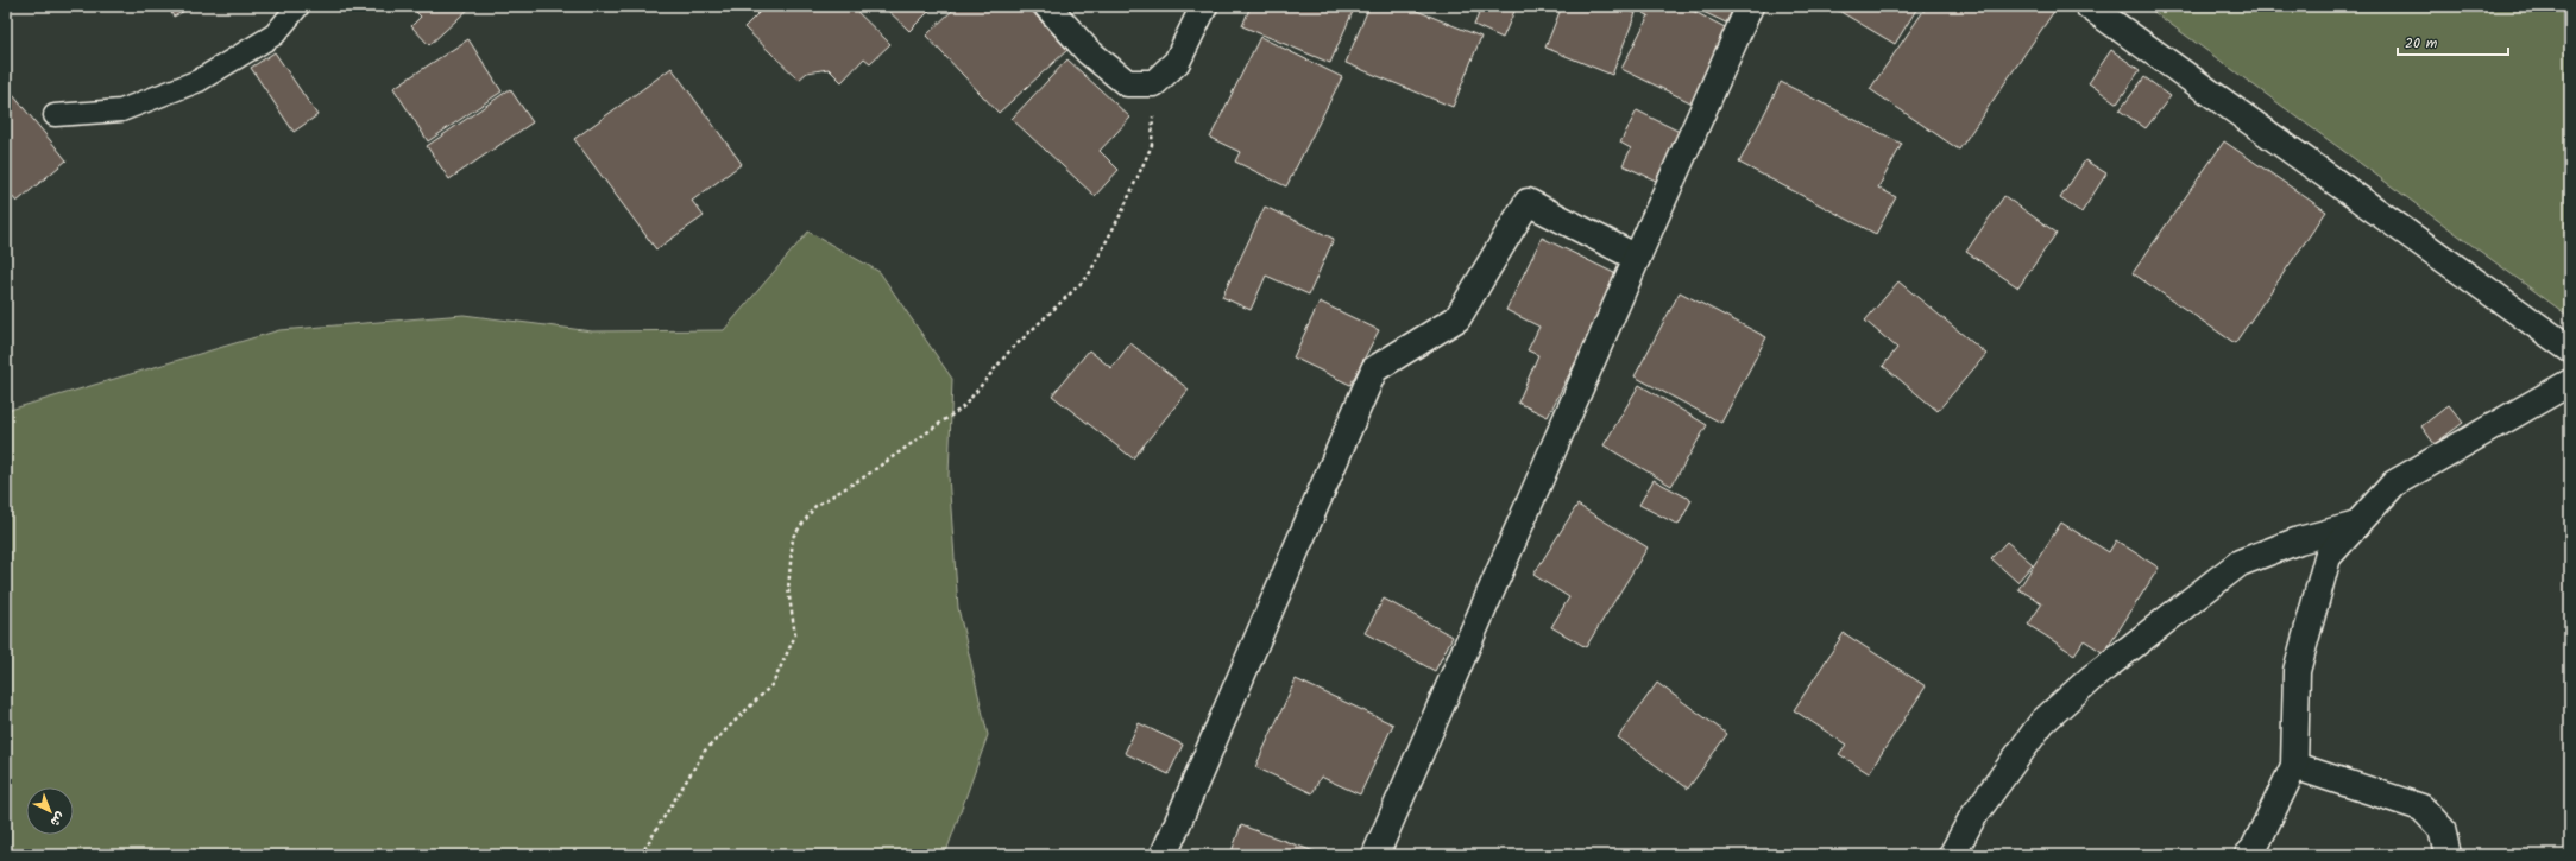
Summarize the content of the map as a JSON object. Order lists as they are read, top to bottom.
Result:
{
  "scale_bar": "20 m",
  "north": "bottom right"
}
